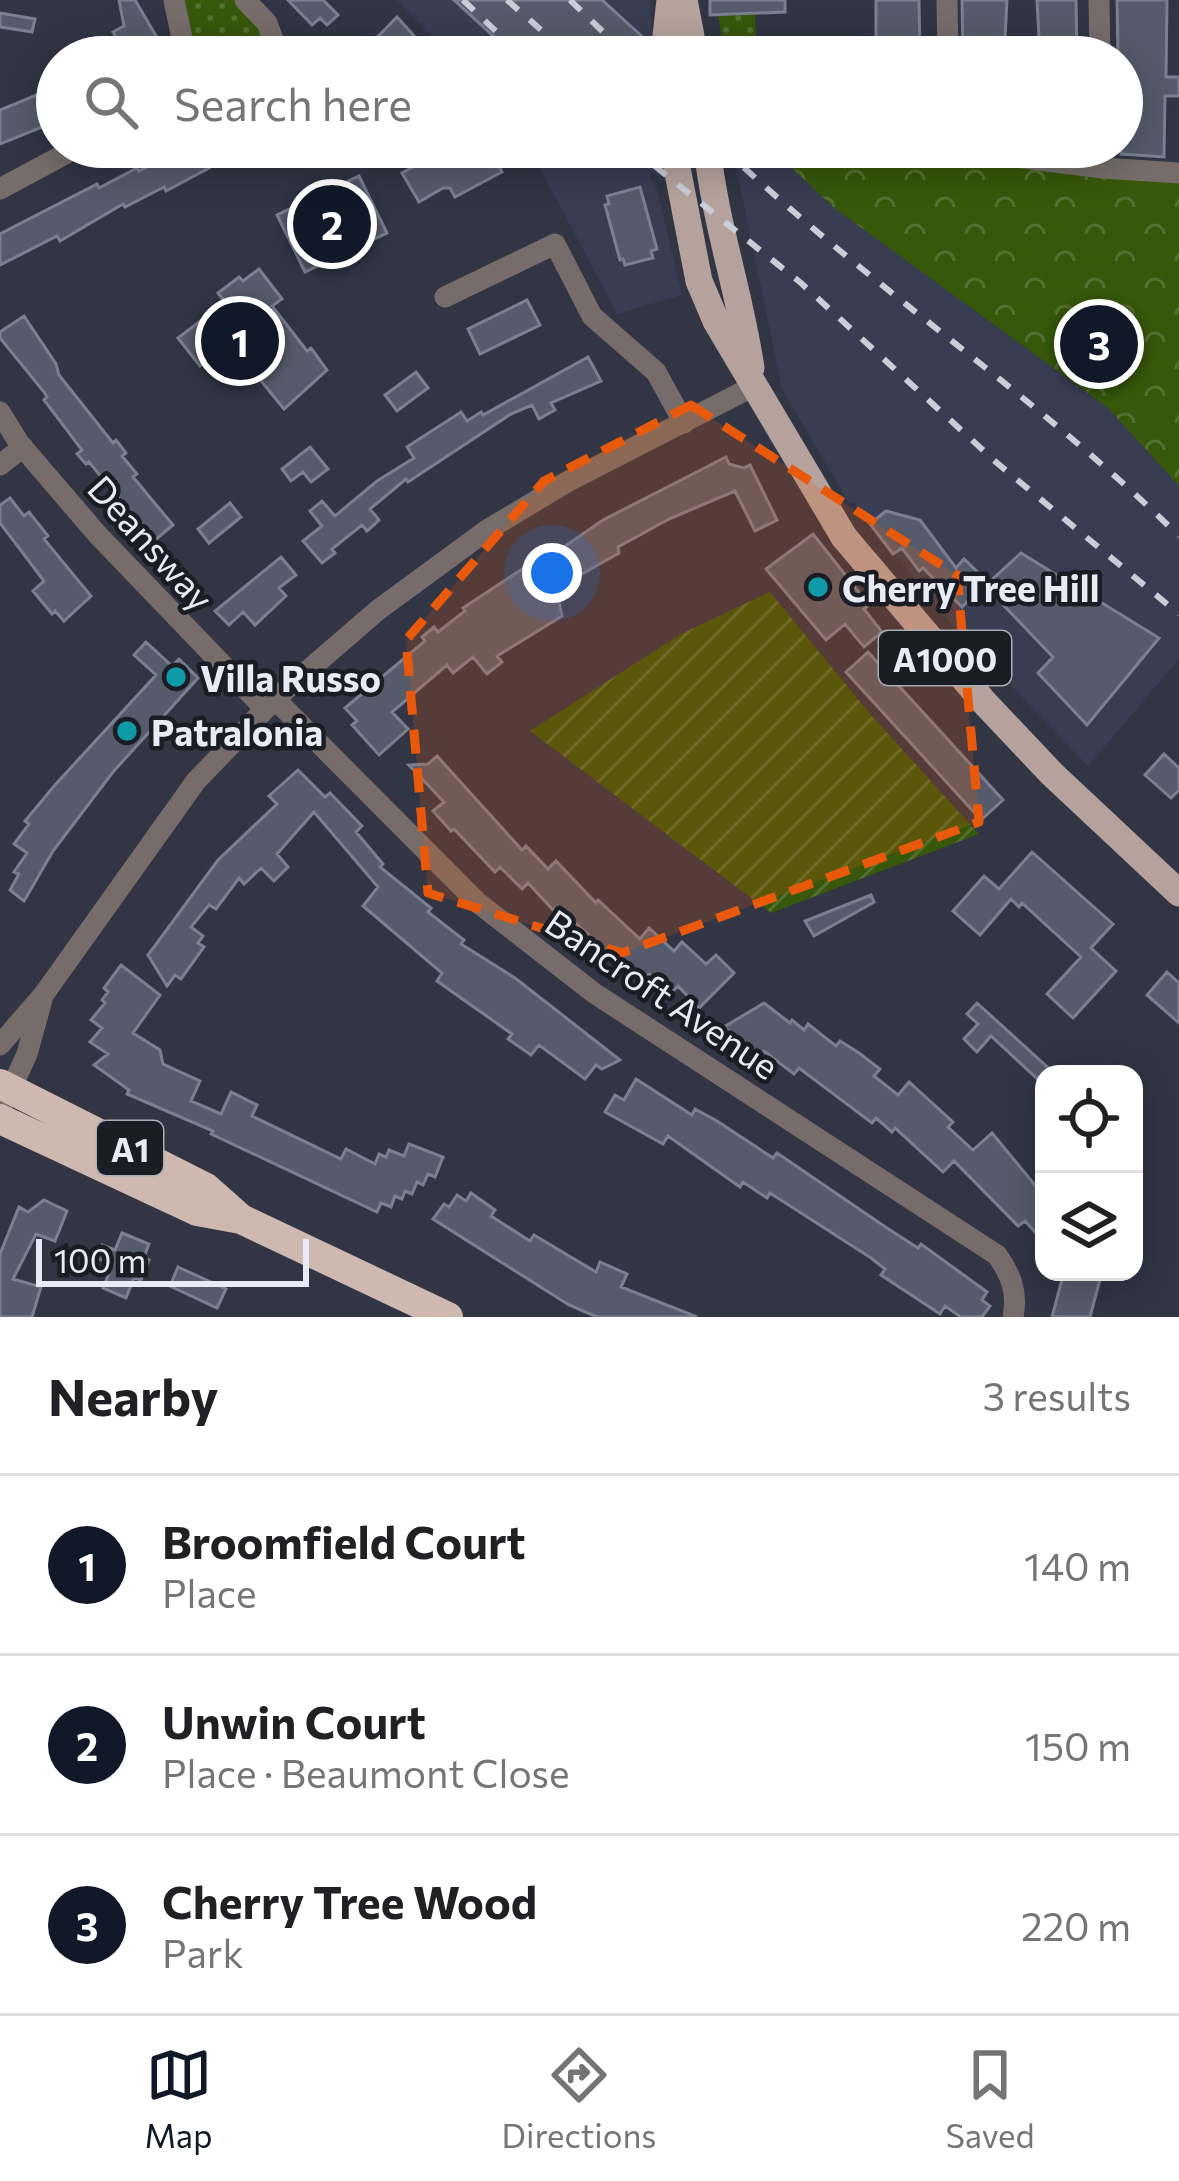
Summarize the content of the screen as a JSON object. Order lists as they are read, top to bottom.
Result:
{
  "streets": {
    "highway": ["A1"],
    "main road": ["A1000"],
    "street": ["Deansway", "Bancroft Avenue"]
  },
  "crossings": [
    ["Deansway", "Bancroft Avenue"]
  ],
  "places": ["Cherry Tree Hill", "Villa Russo", "Patralonia"],
  "scale_bar": "100 m",
  "page": {
    "search": "Search here",
    "pins": ["2", "1", "3"],
    "scale": "100 m",
    "heading": ["Nearby", "3 results"],
    "list": [
      {
        "mark": "1",
        "name": "Broomfield Court",
        "note": "Place",
        "value": "140 m"
      },
      {
        "mark": "2",
        "name": "Unwin Court",
        "note": "Place · Beaumont Close",
        "value": "150 m"
      },
      {
        "mark": "3",
        "name": "Cherry Tree Wood",
        "note": "Park",
        "value": "220 m"
      }
    ],
    "nav": ["Map", "Directions", "Saved"]
  }
}
